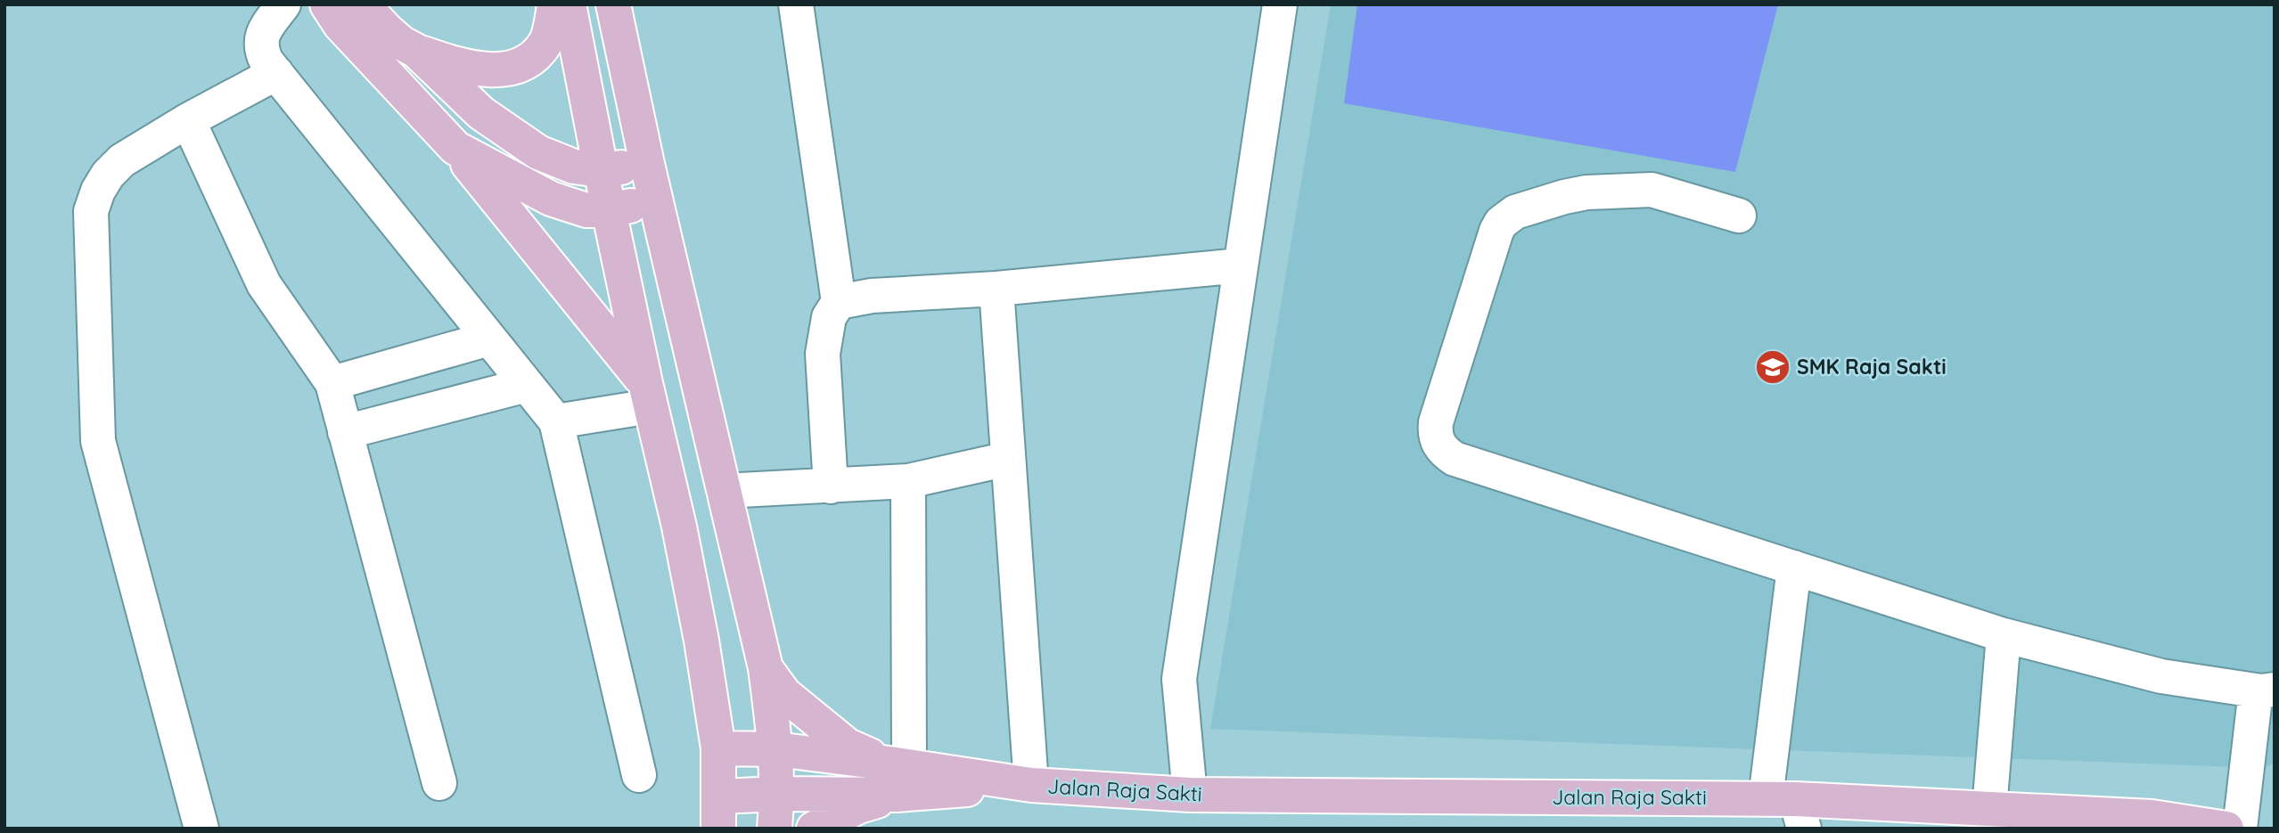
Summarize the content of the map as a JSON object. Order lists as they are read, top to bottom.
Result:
{
  "streets": {
    "main road": ["Jalan Raja Sakti"]
  },
  "places": {
    "school or university": ["SMK Raja Sakti"]
  }
}
